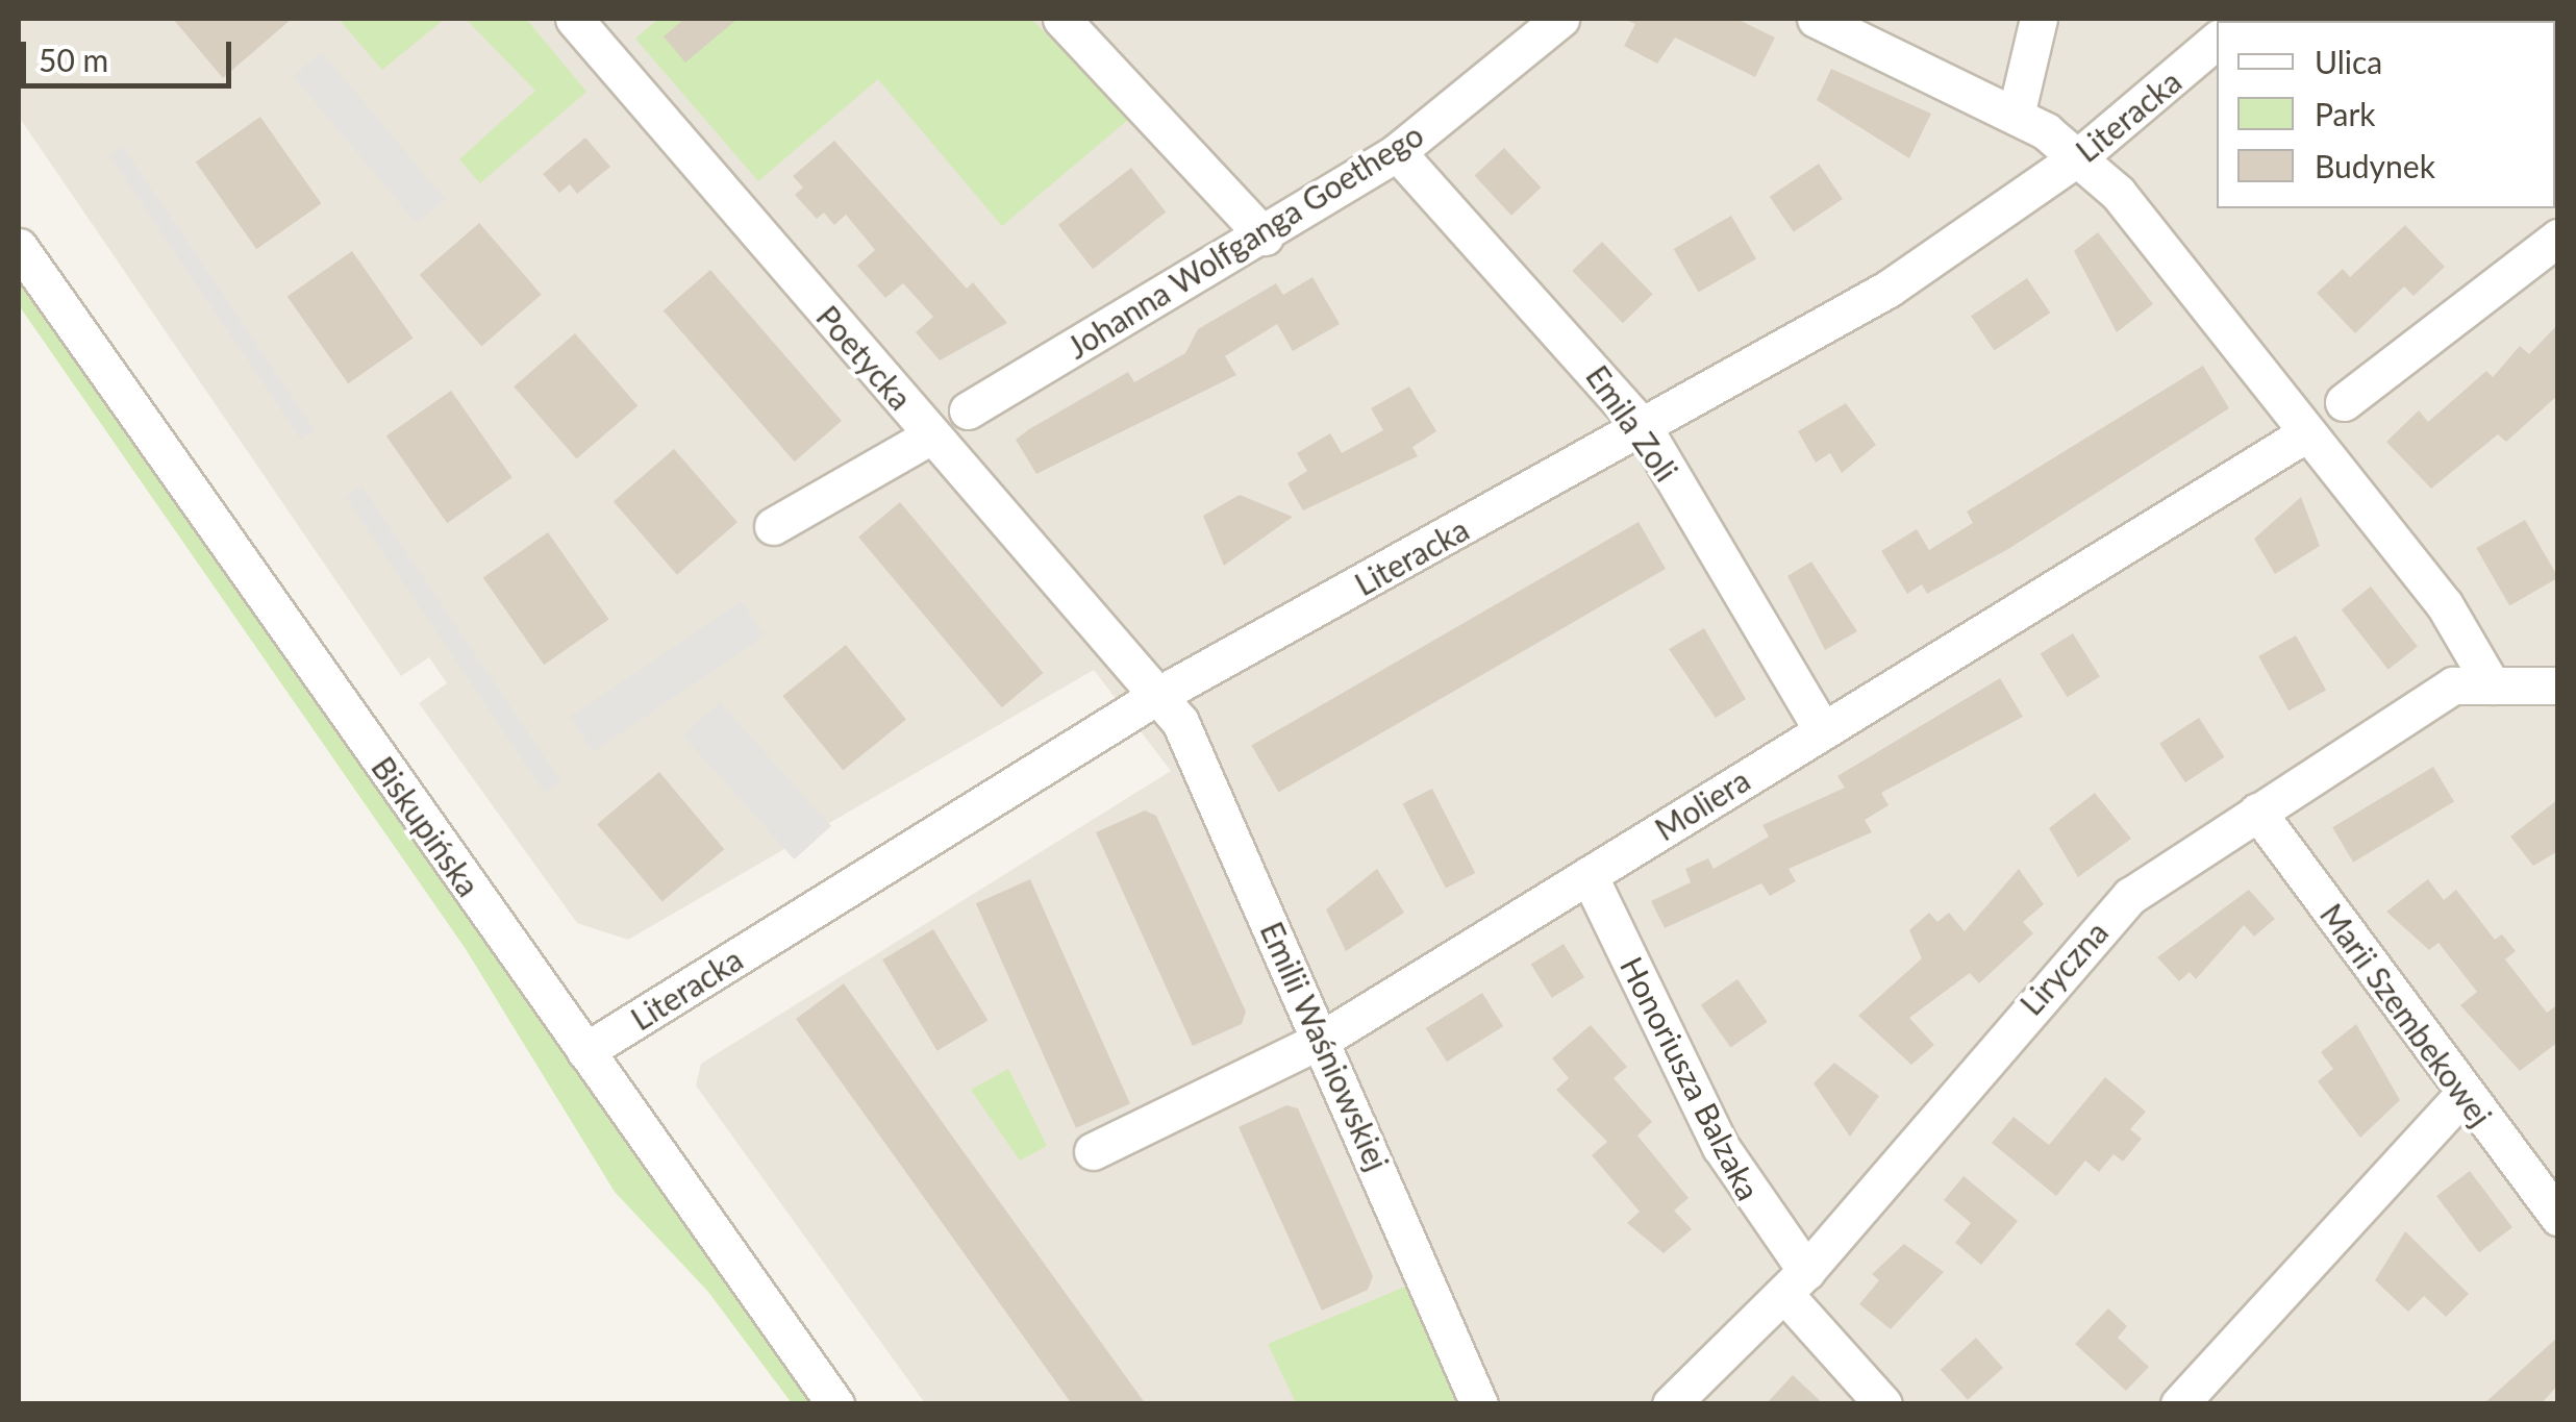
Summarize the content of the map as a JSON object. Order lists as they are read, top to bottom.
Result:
{
  "streets": {
    "street": [
      "Literacka",
      "Johanna Wolfganga Goethego",
      "Poetycka",
      "Emila Zoli",
      "Moliera",
      "Biskupińska",
      "Liryczna",
      "Marii Szembekowej",
      "Emilii Waśniowskiej",
      "Honoriusza Balzaka"
    ]
  },
  "crossings": [
    ["Literacka", "Poetycka"],
    ["Literacka", "Emila Zoli"],
    ["Literacka", "Biskupińska"],
    ["Literacka", "Emilii Waśniowskiej"],
    ["Johanna Wolfganga Goethego", "Emila Zoli"],
    ["Poetycka", "Emilii Waśniowskiej"],
    ["Emila Zoli", "Moliera"],
    ["Moliera", "Emilii Waśniowskiej"],
    ["Moliera", "Honoriusza Balzaka"],
    ["Liryczna", "Marii Szembekowej"],
    ["Liryczna", "Honoriusza Balzaka"]
  ],
  "legend": ["Ulica", "Park", "Budynek"],
  "scale_bar": "50 m"
}
